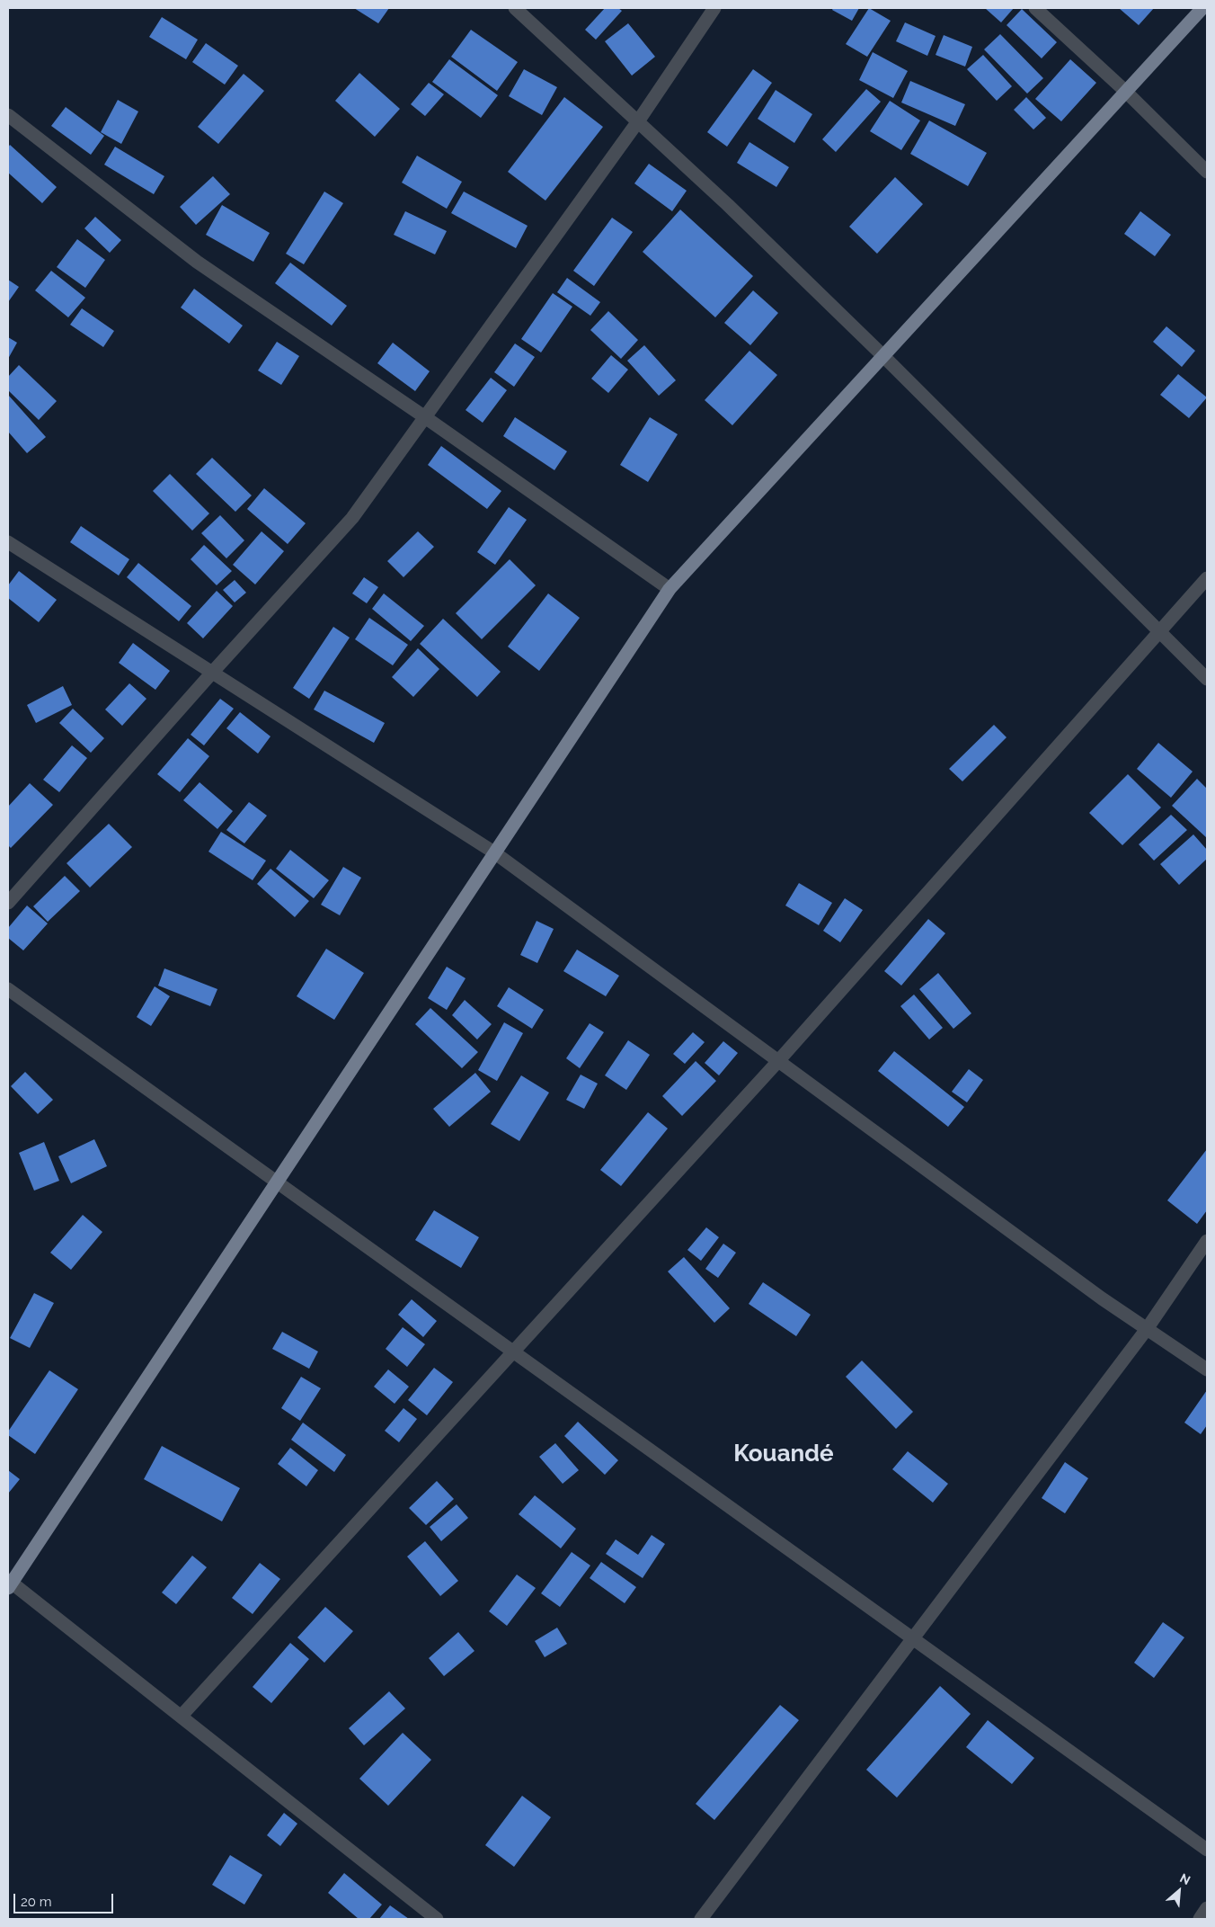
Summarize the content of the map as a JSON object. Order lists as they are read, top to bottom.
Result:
{
  "districts": ["Kouandé"],
  "scale_bar": "20 m",
  "north": "top right"
}
